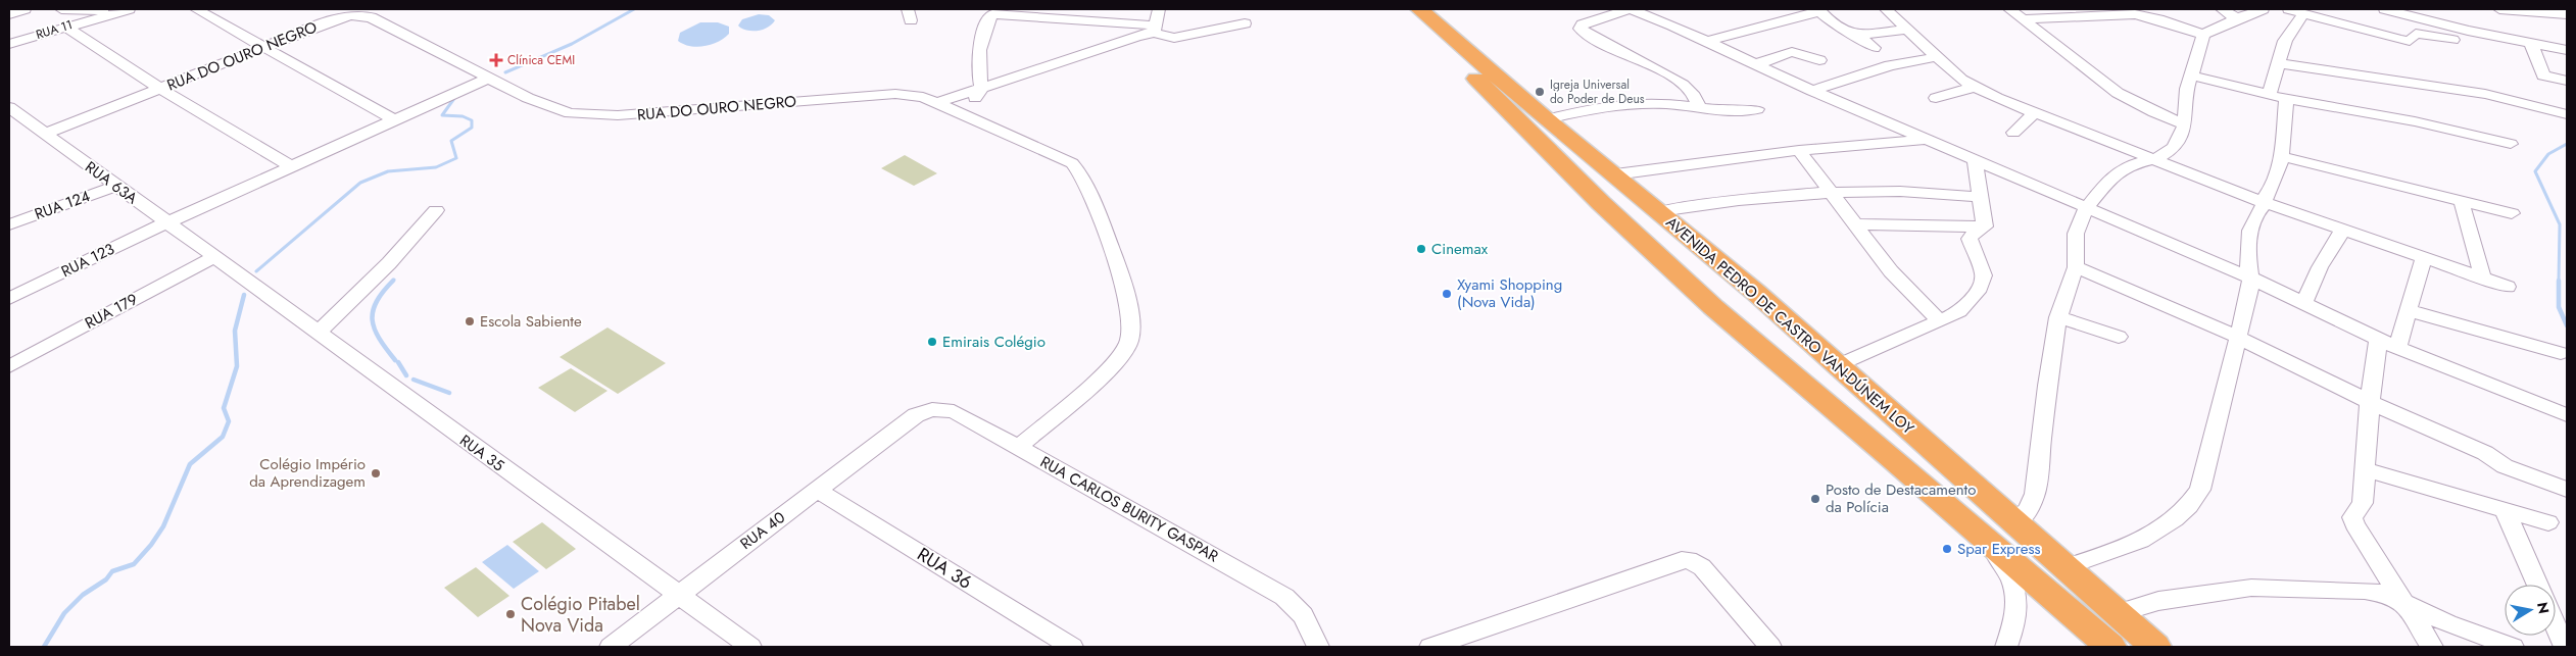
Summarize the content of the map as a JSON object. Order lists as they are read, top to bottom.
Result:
{
  "streets": {
    "highway": ["AVENIDA PEDRO DE CASTRO VAN-DÚNEM LOY"],
    "street": [
      "RUA 11",
      "RUA DO OURO NEGRO",
      "RUA 63A",
      "RUA 124",
      "RUA 123",
      "RUA 179",
      "RUA 35",
      "RUA CARLOS BURITY GASPAR",
      "RUA 40",
      "RUA 36"
    ]
  },
  "crossings": [
    ["RUA DO OURO NEGRO", "RUA 63A"],
    ["RUA DO OURO NEGRO", "RUA 123"],
    ["RUA DO OURO NEGRO", "RUA CARLOS BURITY GASPAR"],
    ["RUA 63A", "RUA 124"],
    ["RUA 63A", "RUA 123"],
    ["RUA 63A", "RUA 179"],
    ["RUA 63A", "RUA 35"],
    ["RUA 179", "RUA 35"],
    ["RUA 35", "RUA 40"],
    ["RUA CARLOS BURITY GASPAR", "RUA 40"],
    ["RUA 40", "RUA 36"]
  ],
  "places": {
    "health": ["Clínica CEMI"],
    "other": [
      "Igreja Universal do Poder de Deus",
      "Cinemax",
      "Xyami Shopping (Nova Vida)",
      "Escola Sabiente",
      "Emirais Colégio",
      "Colégio Império da Aprendizagem",
      "Posto de Destacamento da Polícia",
      "Spar Express",
      "Colégio Pitabel Nova Vida"
    ]
  },
  "north": "right"
}
